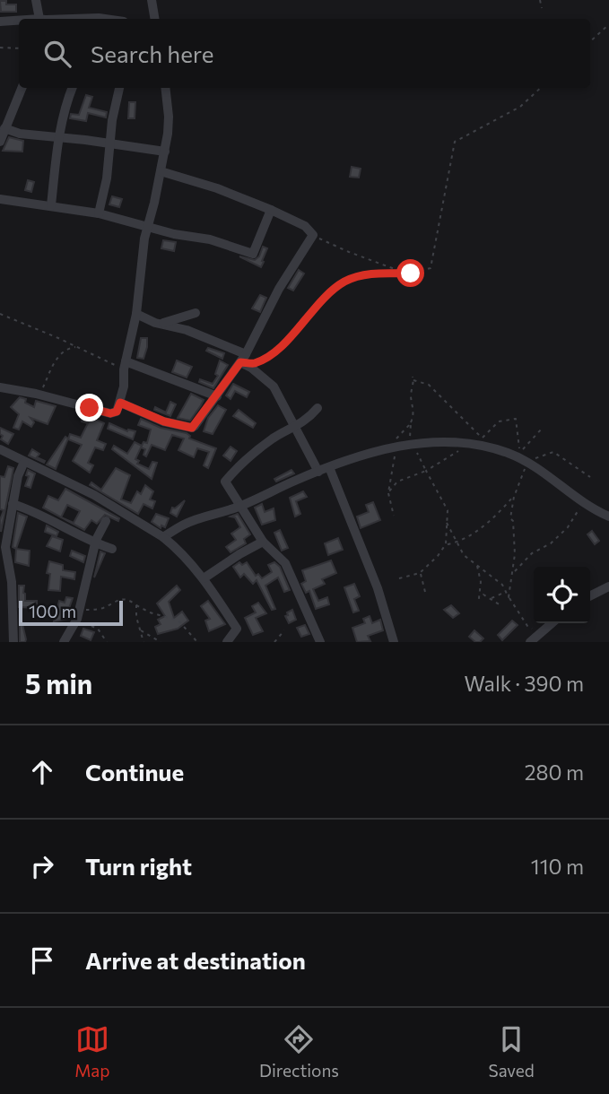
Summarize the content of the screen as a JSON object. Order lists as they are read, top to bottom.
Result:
{
  "scale_bar": "100 m",
  "page": {
    "search": "Search here",
    "scale": "100 m",
    "heading": ["5 min", "Walk · 390 m"],
    "list": [
      ["Continue", "280 m"],
      ["Turn right", "110 m"],
      "Arrive at destination"
    ],
    "nav": ["Map", "Directions", "Saved"]
  }
}
